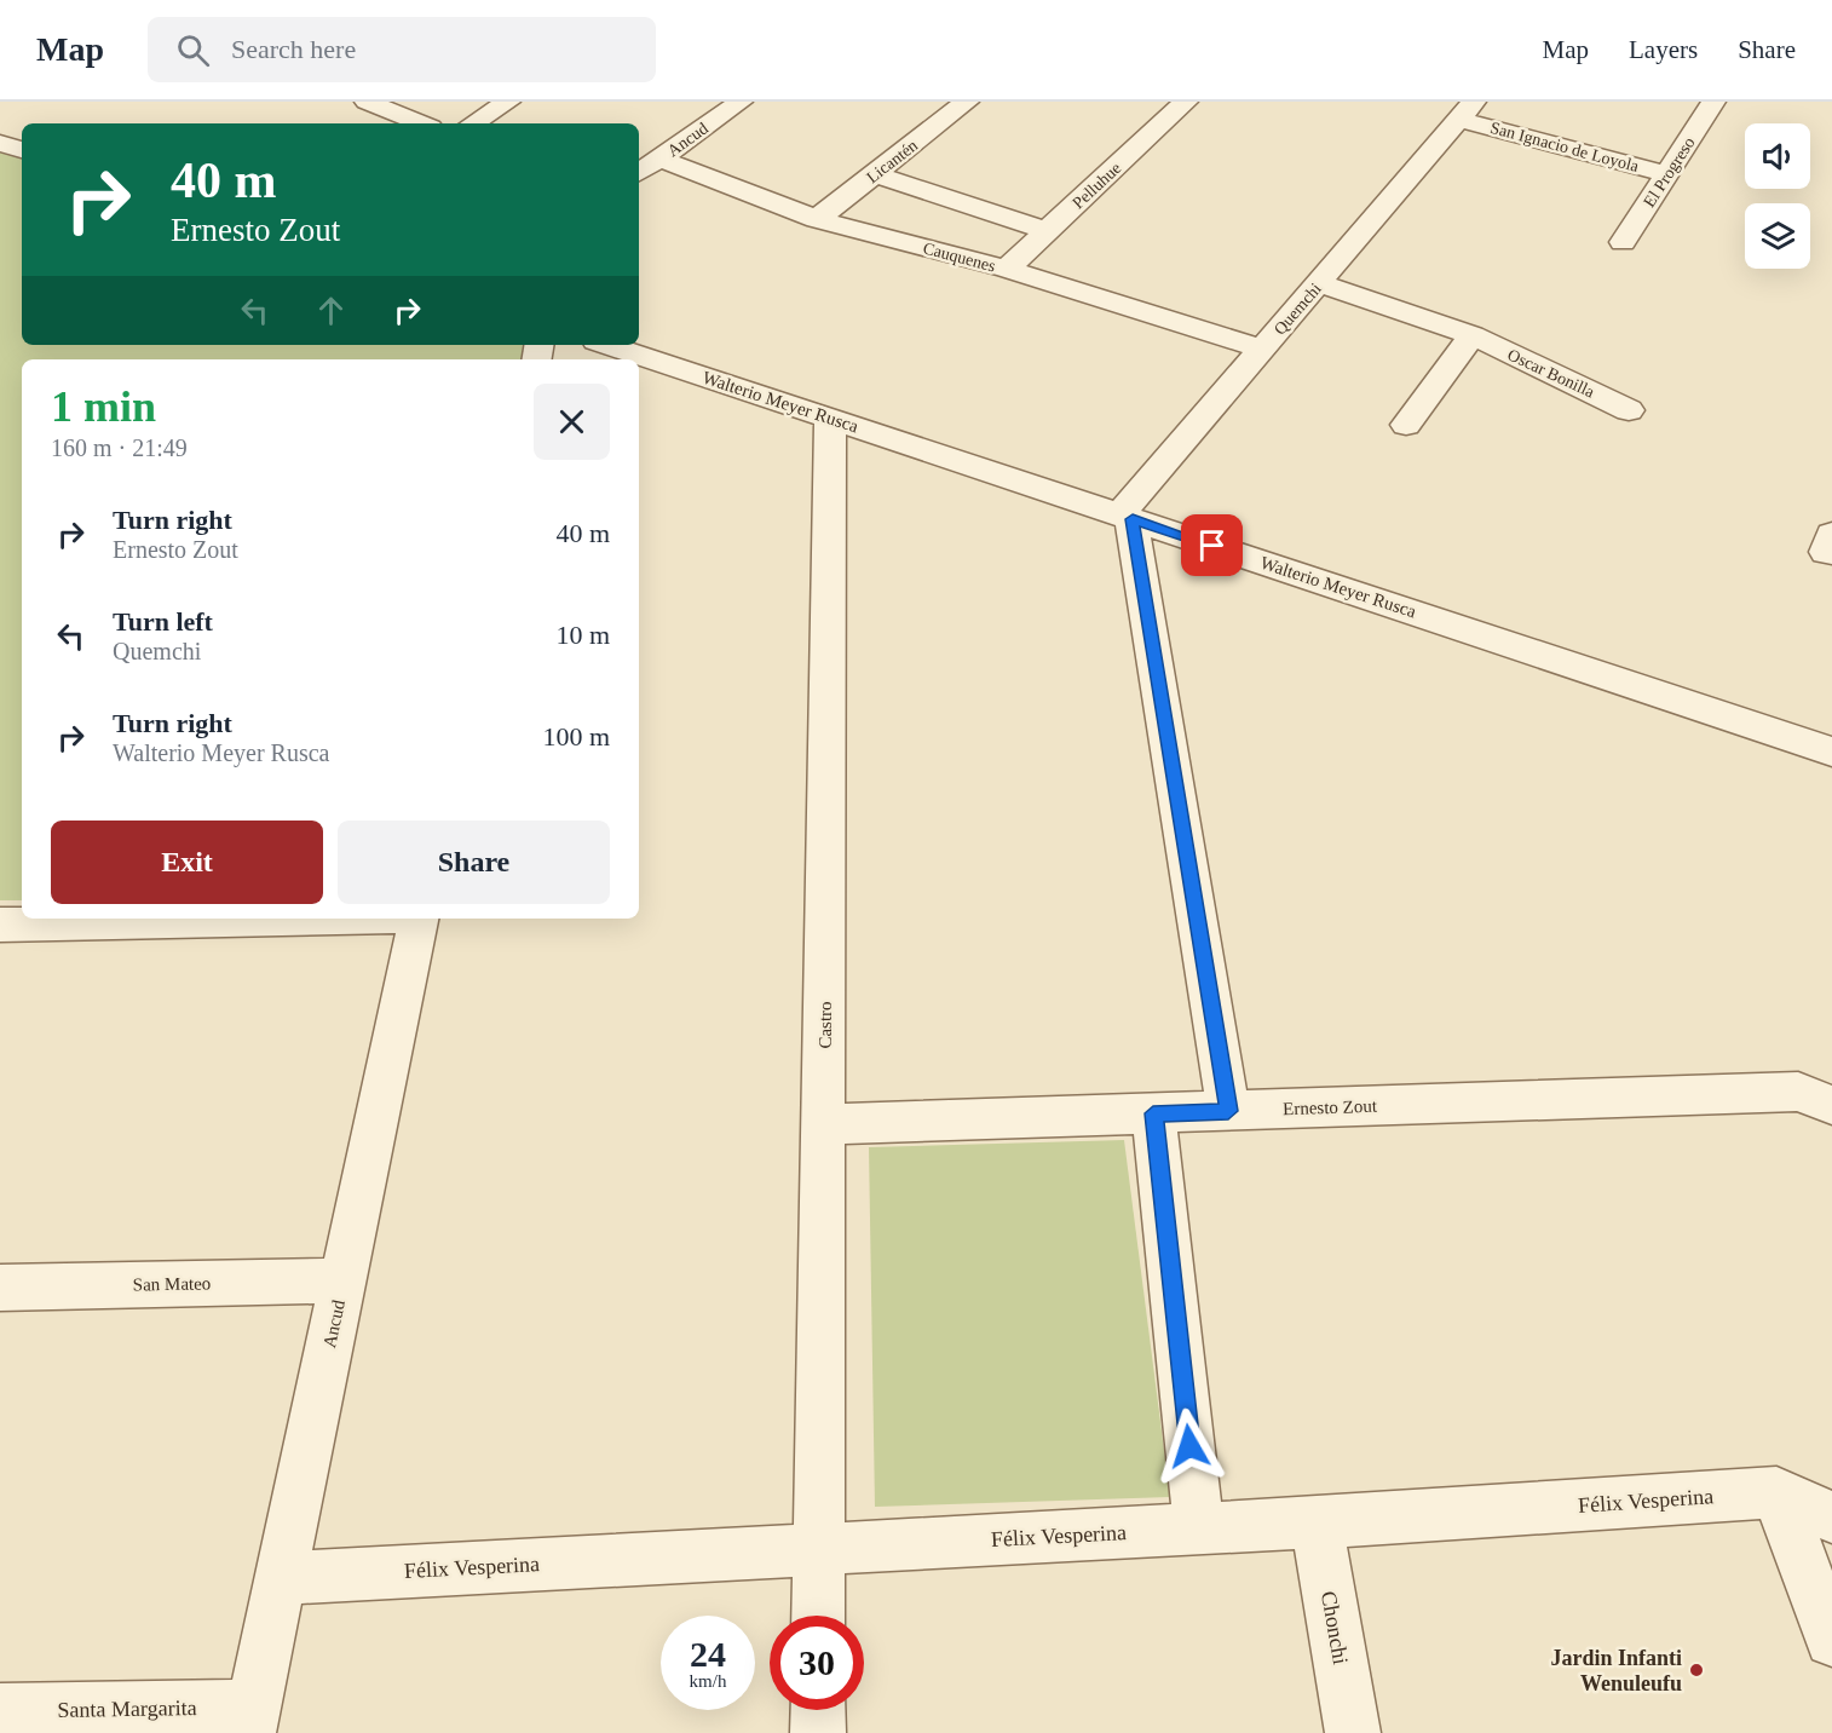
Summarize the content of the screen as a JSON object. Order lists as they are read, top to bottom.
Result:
{
  "streets": {
    "street": [
      "Ancud",
      "San Ignacio de Loyola",
      "Licantén",
      "El Progreso",
      "Pelluhue",
      "Cauquenes",
      "Quemchi",
      "Oscar Bonilla",
      "Walterio Meyer Rusca",
      "Castro",
      "Ernesto Zout",
      "San Mateo",
      "Félix Vesperina",
      "Chonchi",
      "Santa Margarita"
    ]
  },
  "crossings": [
    ["Ancud", "Cauquenes"],
    ["Ancud", "San Mateo"],
    ["Ancud", "Félix Vesperina"],
    ["Ancud", "Santa Margarita"],
    ["San Ignacio de Loyola", "El Progreso"],
    ["San Ignacio de Loyola", "Quemchi"],
    ["Licantén", "Cauquenes"],
    ["Pelluhue", "Cauquenes"],
    ["Cauquenes", "Quemchi"],
    ["Quemchi", "Oscar Bonilla"],
    ["Quemchi", "Walterio Meyer Rusca"],
    ["Walterio Meyer Rusca", "Castro"],
    ["Castro", "Ernesto Zout"],
    ["Castro", "Félix Vesperina"],
    ["Félix Vesperina", "Chonchi"]
  ],
  "places": ["Jardin Infanti Wenuleufu"],
  "page": {
    "header": "Map",
    "search": "Search here",
    "nav": ["Map", "Layers", "Share"],
    "turn": ["40 m", "Ernesto Zout"],
    "heading": ["1 min", "160 m · 21:49"],
    "list": [
      {
        "name": "Turn right",
        "note": "Ernesto Zout",
        "value": "40 m"
      },
      {
        "name": "Turn left",
        "note": "Quemchi",
        "value": "10 m"
      },
      {
        "name": "Turn right",
        "note": "Walterio Meyer Rusca",
        "value": "100 m"
      }
    ],
    "buttons": ["Exit", "Share"],
    "speed": "24 km/h",
    "limit": "30"
  }
}
